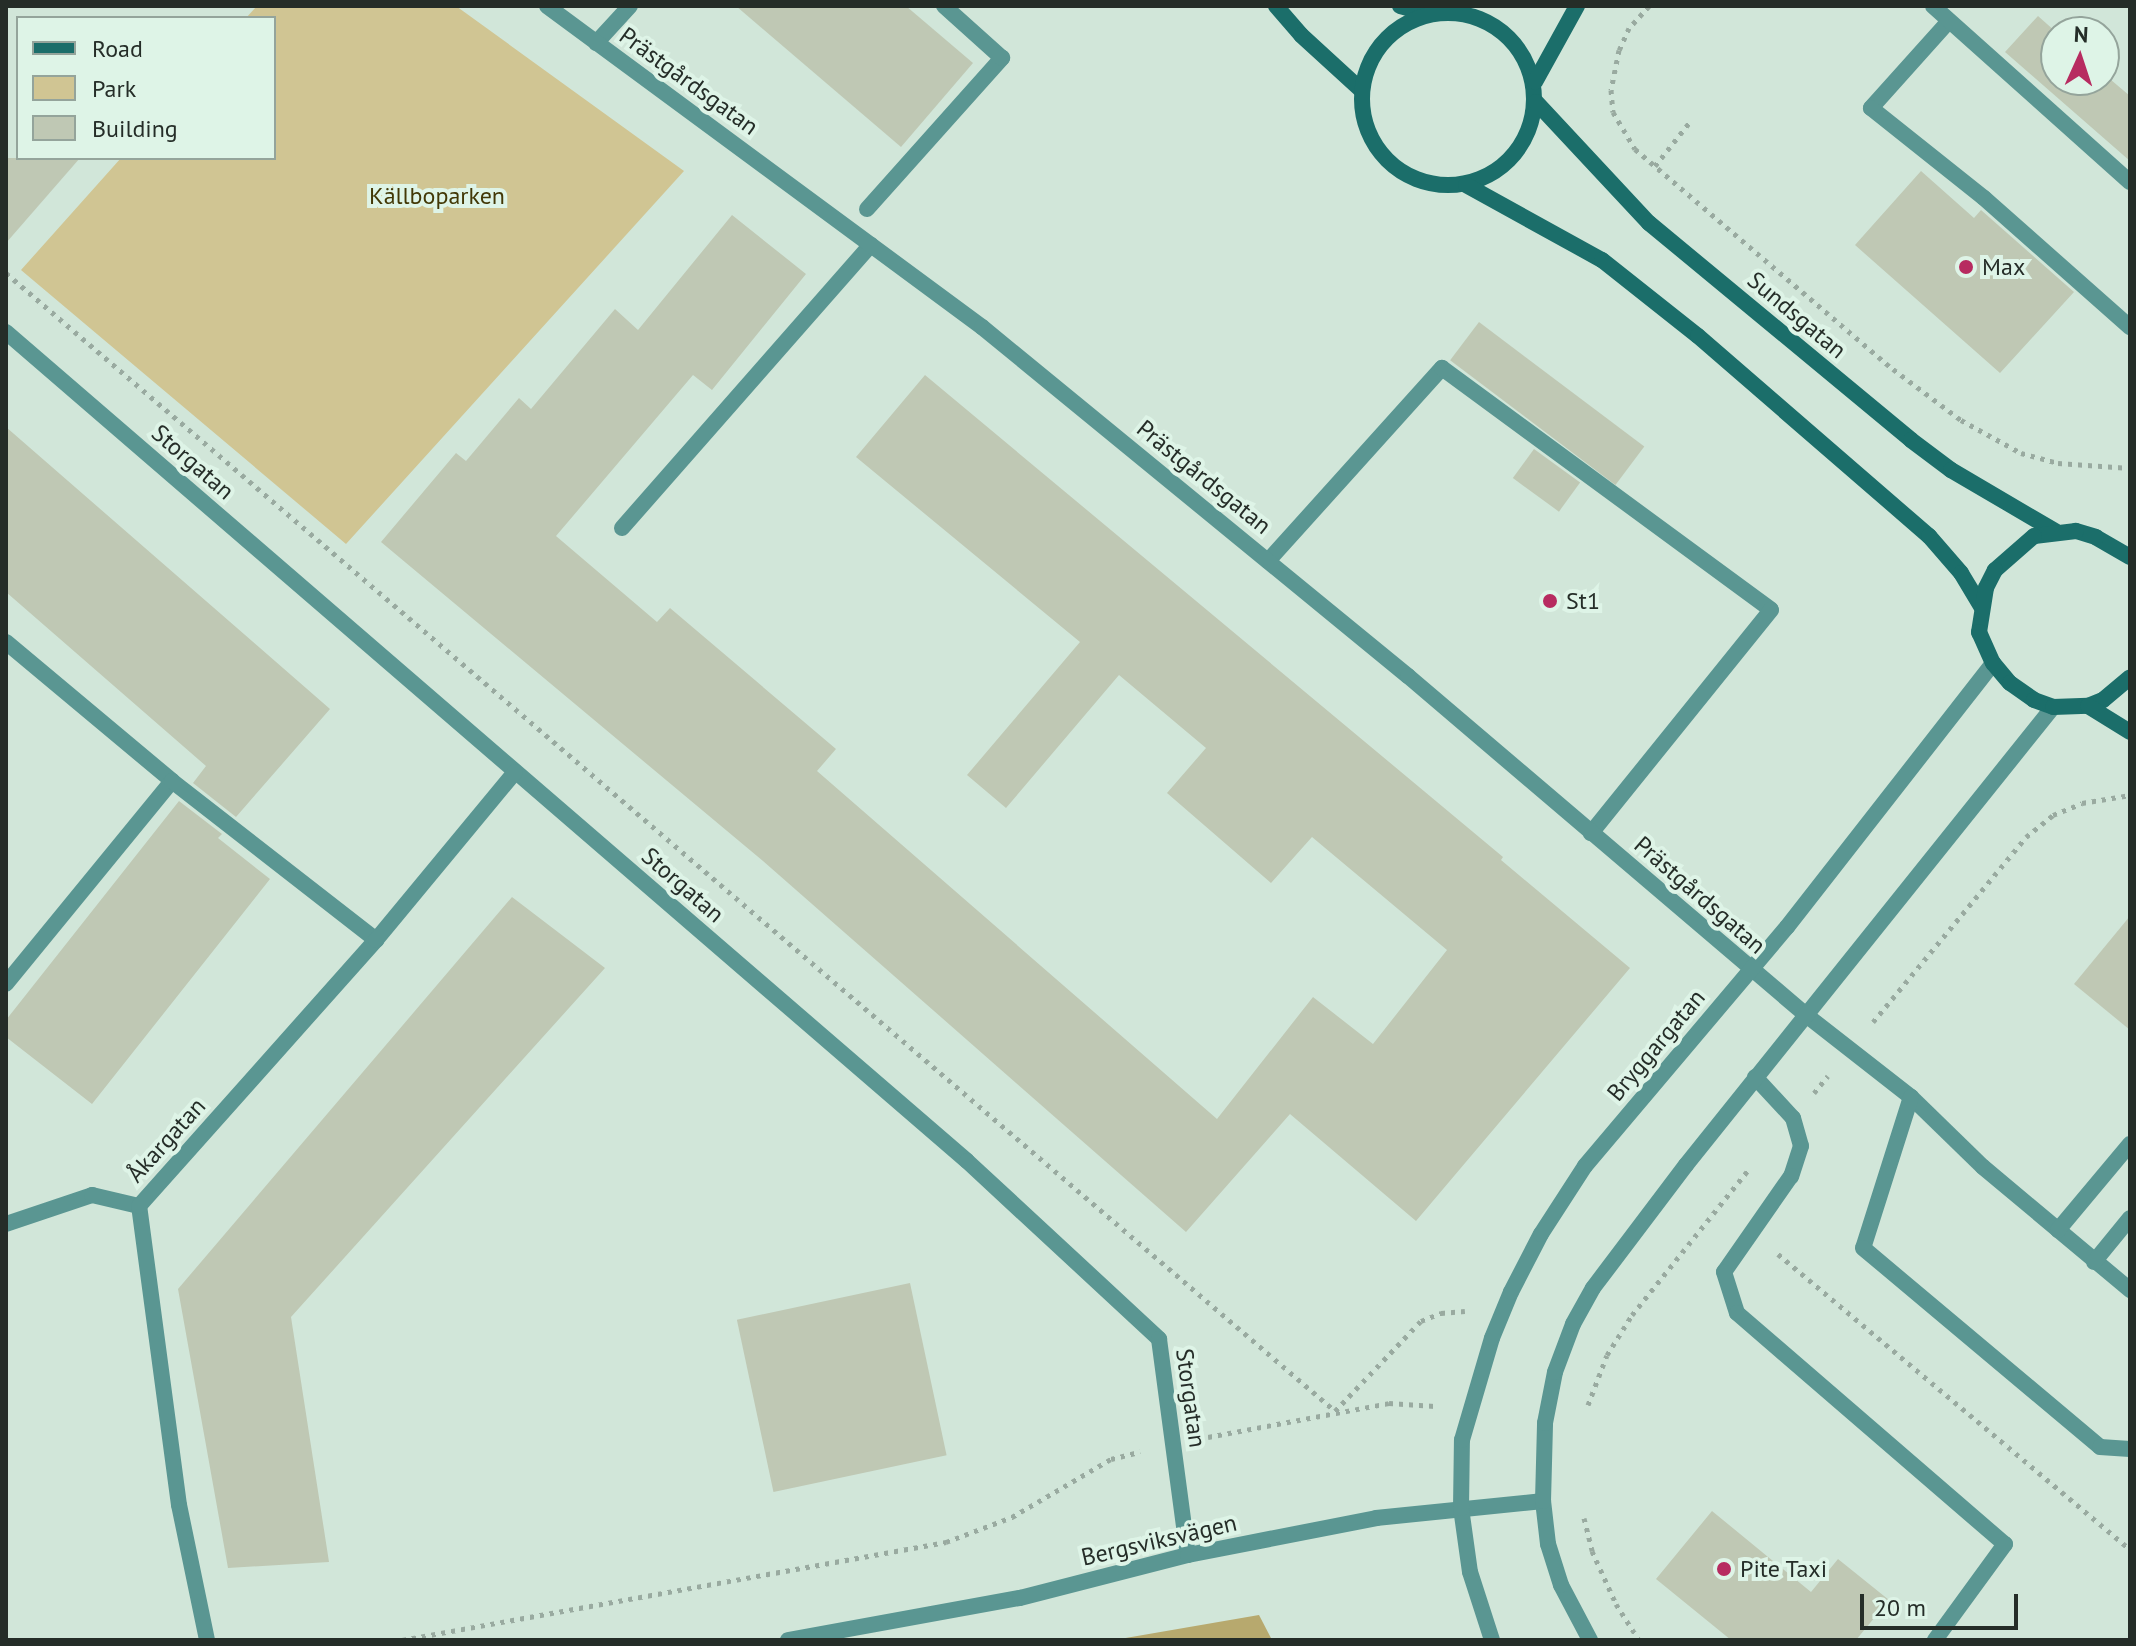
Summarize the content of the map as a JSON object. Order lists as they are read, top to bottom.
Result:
{
  "streets": {
    "main road": ["Sundsgatan"],
    "street": [
      "Prästgårdsgatan",
      "Storgatan",
      "Bryggargatan",
      "Åkargatan",
      "Bergsviksvägen"
    ]
  },
  "crossings": [
    ["Prästgårdsgatan", "Bryggargatan"],
    ["Storgatan", "Åkargatan"],
    ["Storgatan", "Bergsviksvägen"],
    ["Bryggargatan", "Bergsviksvägen"]
  ],
  "parks": ["Källboparken"],
  "places": ["Max", "St1", "Pite Taxi"],
  "legend": ["Road", "Park", "Building"],
  "scale_bar": "20 m",
  "north": "top"
}
